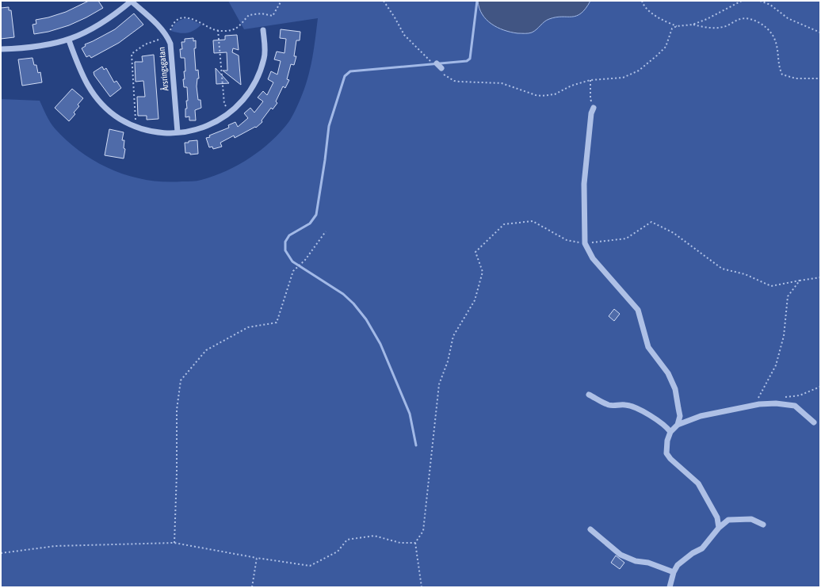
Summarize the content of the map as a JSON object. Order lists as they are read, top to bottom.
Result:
{
  "streets": {
    "street": ["Årsringsgatan"]
  }
}
